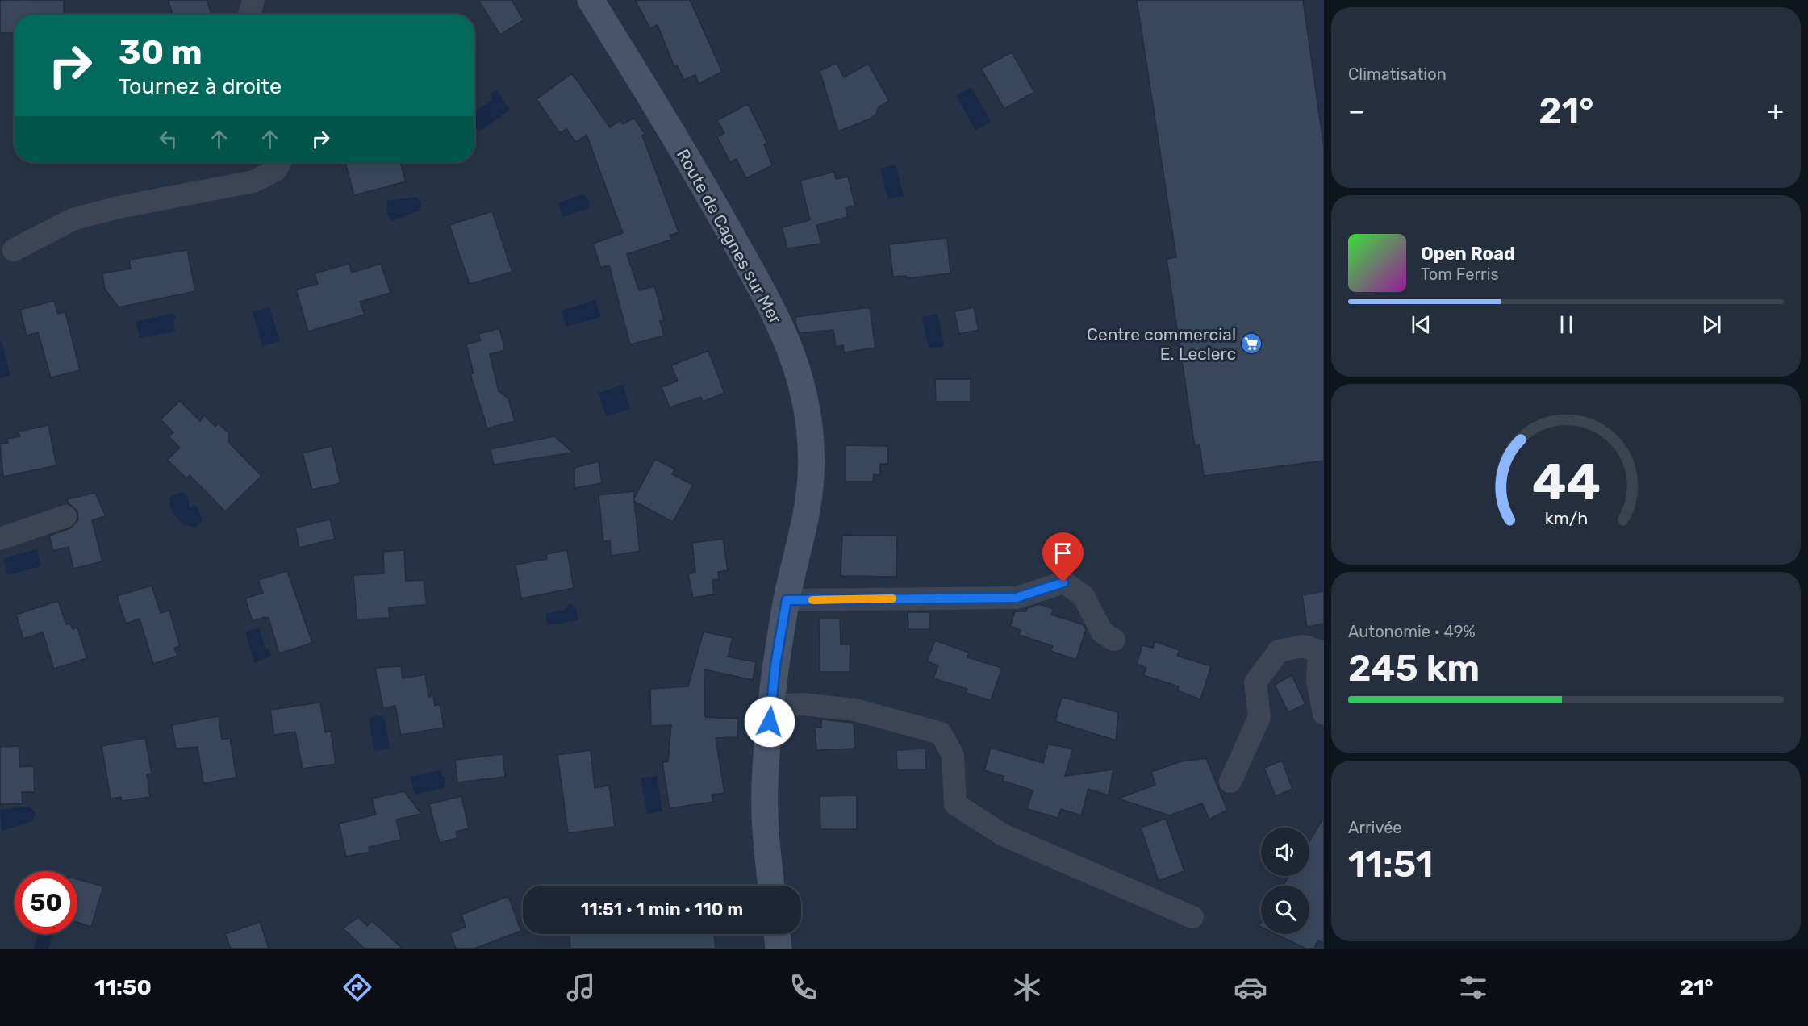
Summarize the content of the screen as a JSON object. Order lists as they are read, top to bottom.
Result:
{
  "streets": {
    "main road": ["Route de Cagnes sur Mer"]
  },
  "places": {
    "supermarket": ["Centre commercial E. Leclerc"]
  },
  "page": {
    "tile": [
      "Climatisation",
      ["Autonomie · 49%", "245 km"],
      ["Arrivée", "11:51"]
    ],
    "turn": ["30 m", "Tournez à droite"],
    "heat": ["−", "21°", "+"],
    "song": ["Open Road", "Tom Ferris"],
    "limit": "50",
    "trip": "11:51 · 1 min · 110 m",
    "tabs": ["11:50", "21°"],
    "gauge": ["44", "km/h"]
  }
}
